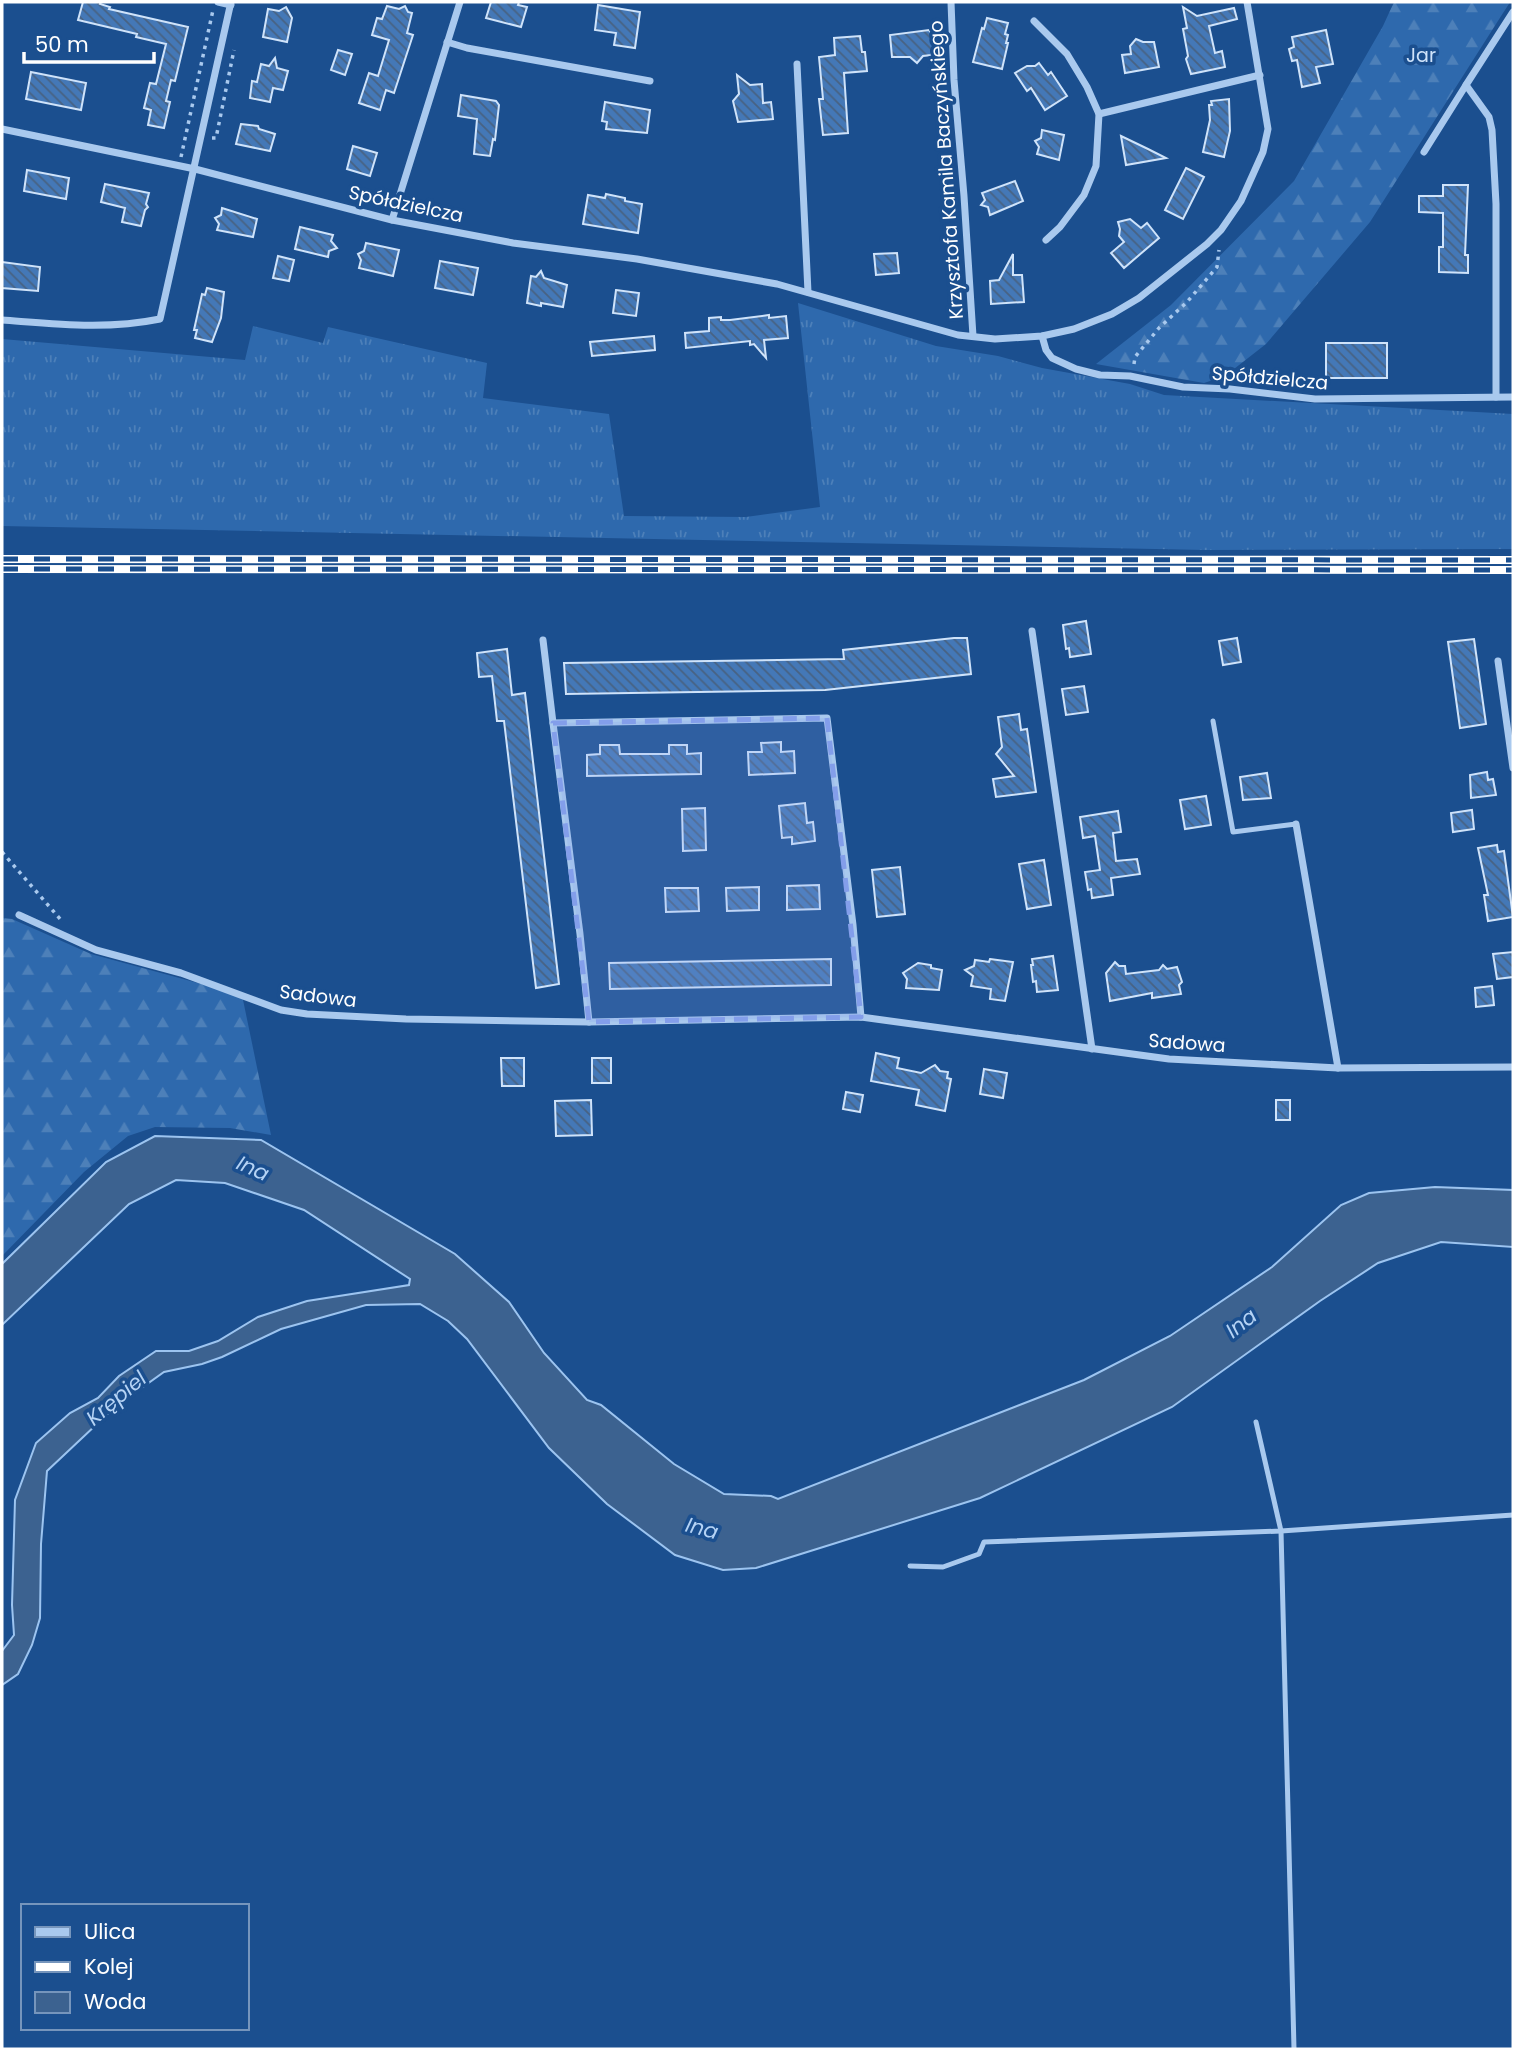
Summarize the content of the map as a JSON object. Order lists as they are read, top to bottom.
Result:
{
  "streets": {
    "street": ["Krzysztofa Kamila Baczyńskiego", "Spółdzielcza", "Sadowa"]
  },
  "crossings": [
    ["Krzysztofa Kamila Baczyńskiego", "Spółdzielcza"]
  ],
  "water": ["Ina", "Krępiel"],
  "parks": ["Jar"],
  "legend": ["Ulica", "Kolej", "Woda"],
  "scale_bar": "50 m"
}
